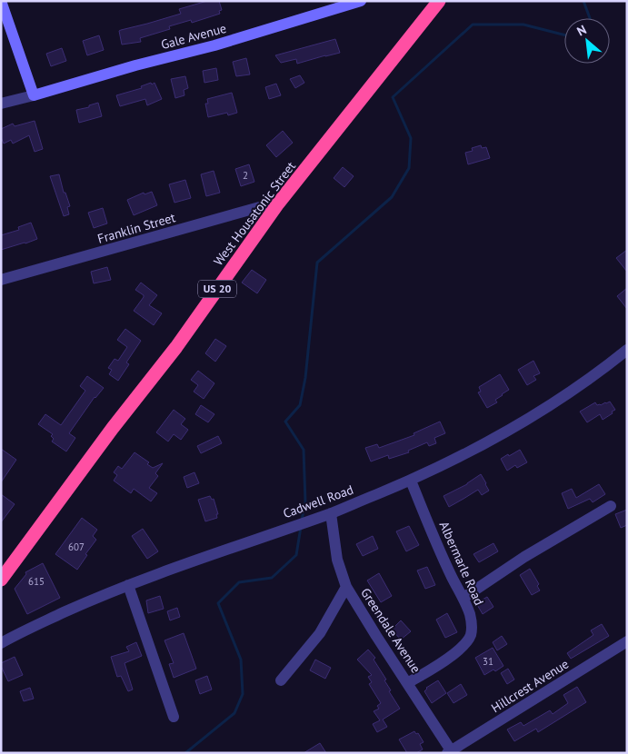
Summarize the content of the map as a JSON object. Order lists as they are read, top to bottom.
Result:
{
  "streets": {
    "highway": ["West Housatonic Street", "US 20"],
    "street": [
      "Gale Avenue",
      "Franklin Street",
      "Cadwell Road",
      "Albermarle Road",
      "Greendale Avenue",
      "Hillcrest Avenue"
    ]
  },
  "crossings": [
    ["West Housatonic Street", "Franklin Street"],
    ["Cadwell Road", "Albermarle Road"],
    ["Cadwell Road", "Greendale Avenue"],
    ["Albermarle Road", "Greendale Avenue"],
    ["Greendale Avenue", "Hillcrest Avenue"]
  ],
  "house_numbers": [
    "2",
    "607",
    "615",
    "31"
  ],
  "north": "top left"
}
